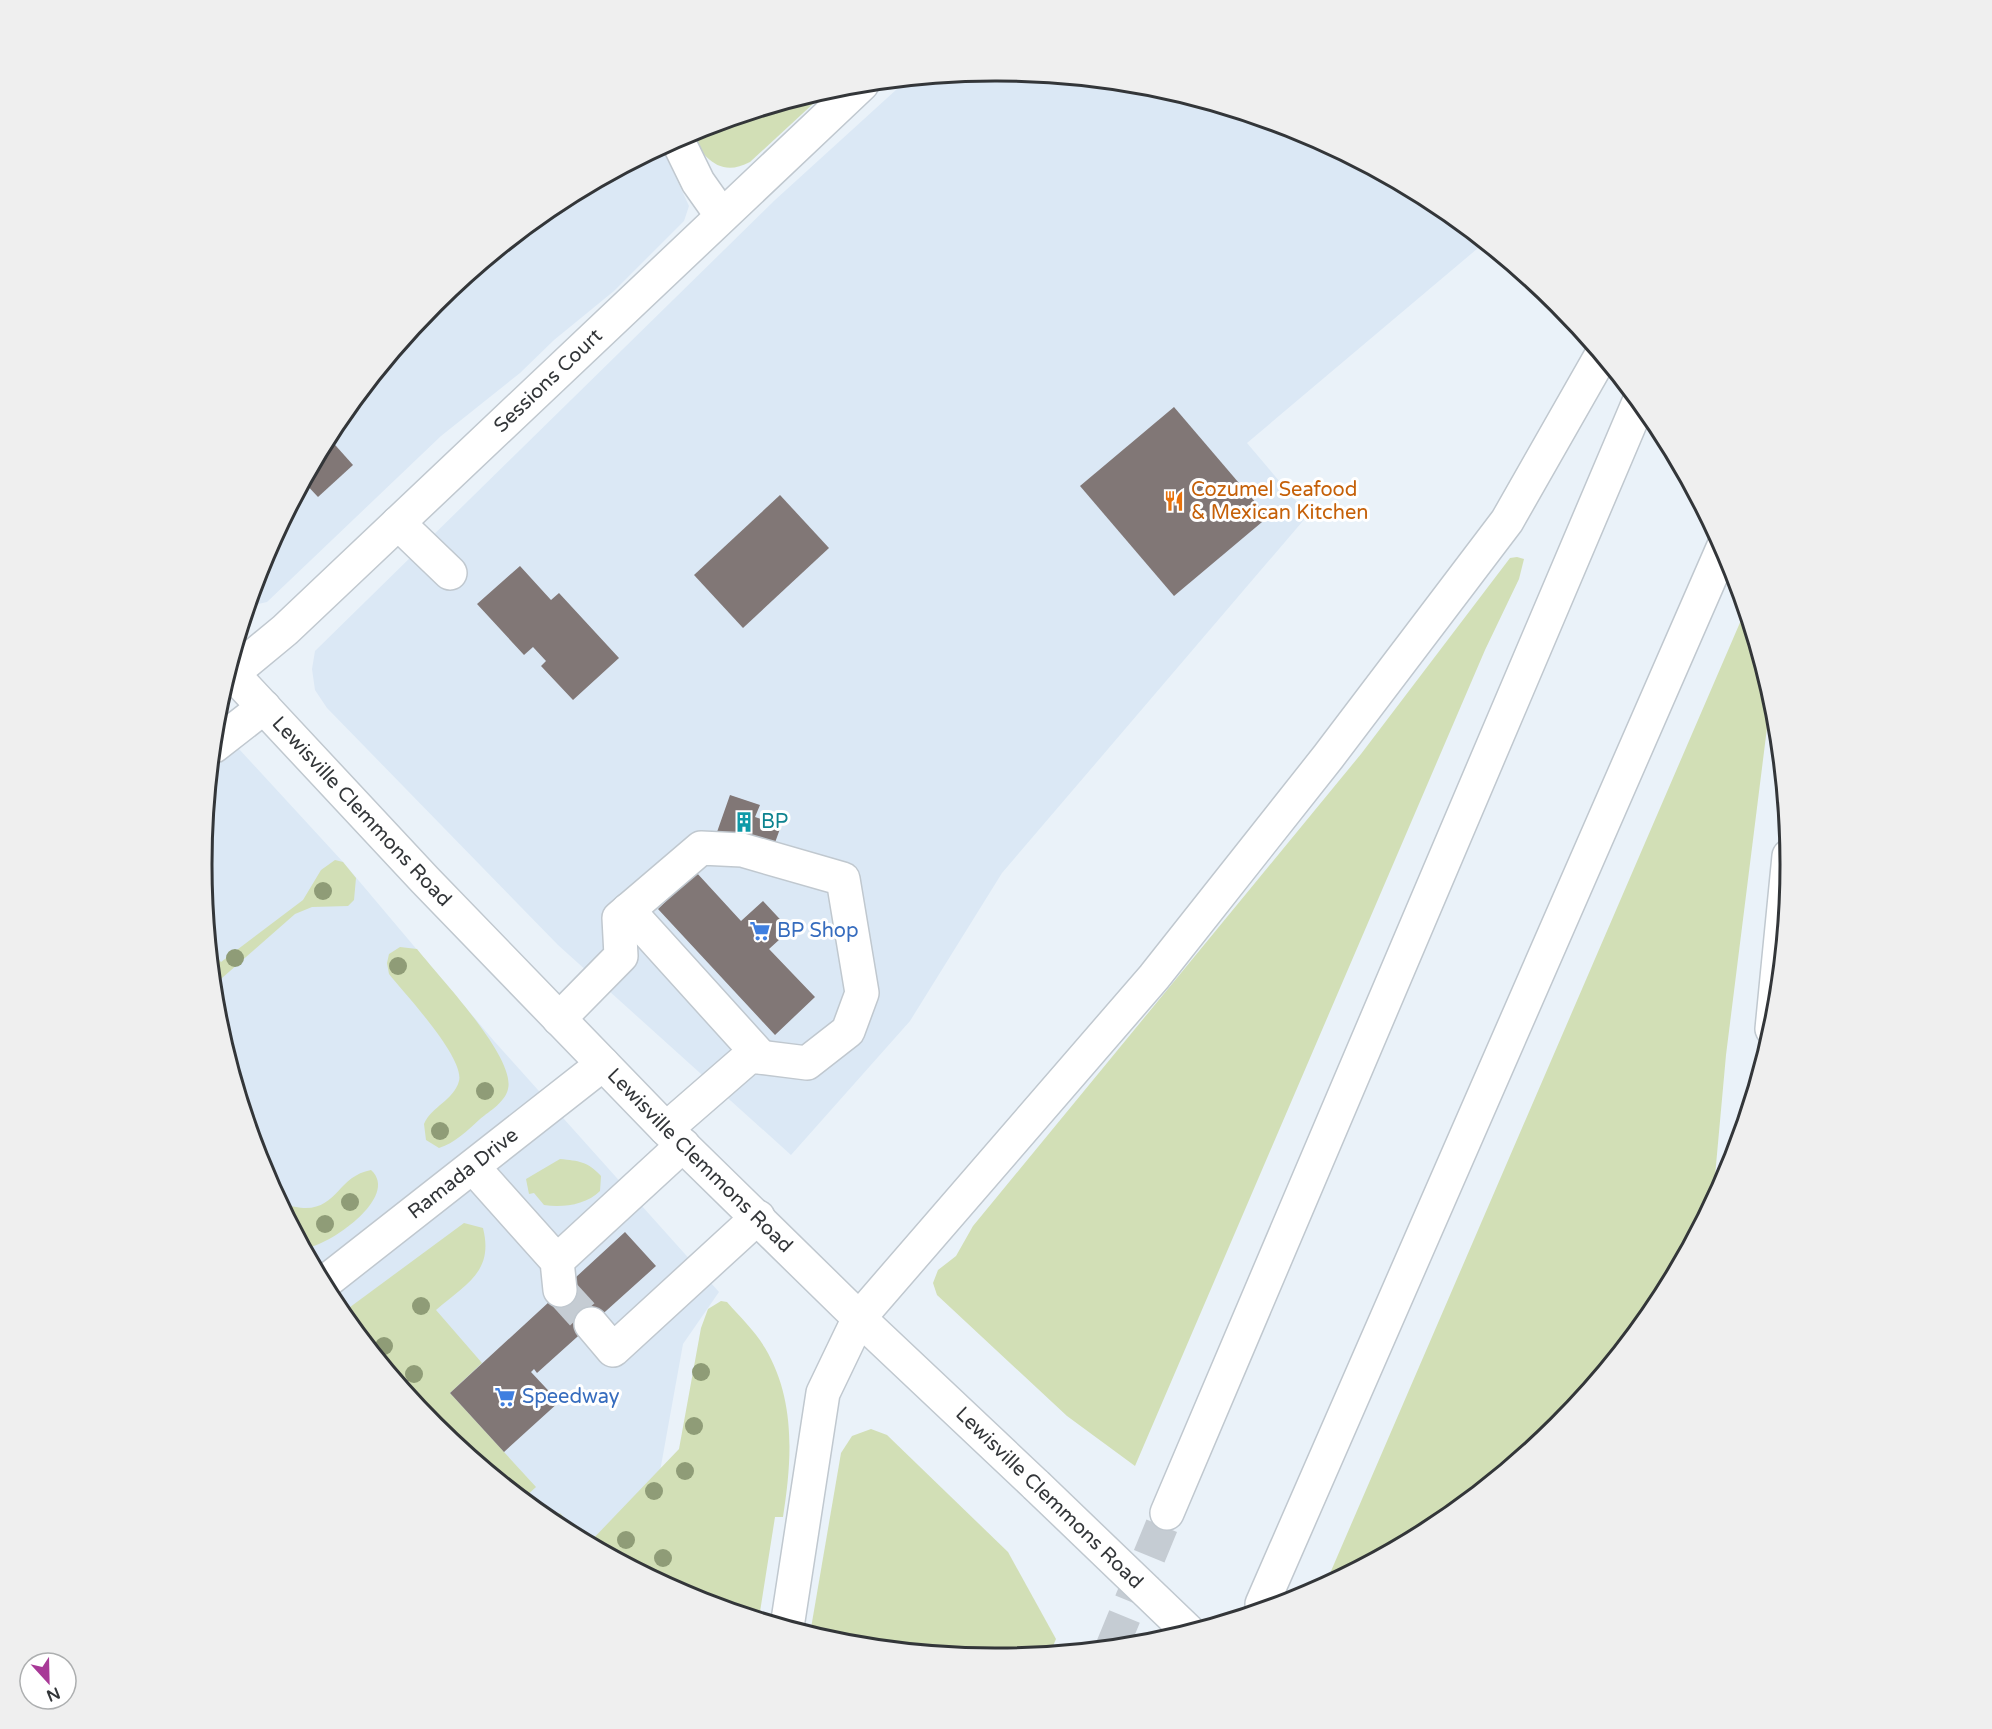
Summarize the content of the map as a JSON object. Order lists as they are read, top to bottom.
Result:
{
  "streets": {
    "main road": ["Sessions Court", "Lewisville Clemmons Road", "Ramada Drive"]
  },
  "crossings": [
    ["Lewisville Clemmons Road", "Ramada Drive"]
  ],
  "places": {
    "restaurant": ["Cozumel Seafood & Mexican Kitchen"],
    "building": ["BP"],
    "supermarket": ["BP Shop", "Speedway"]
  },
  "north": "bottom"
}
